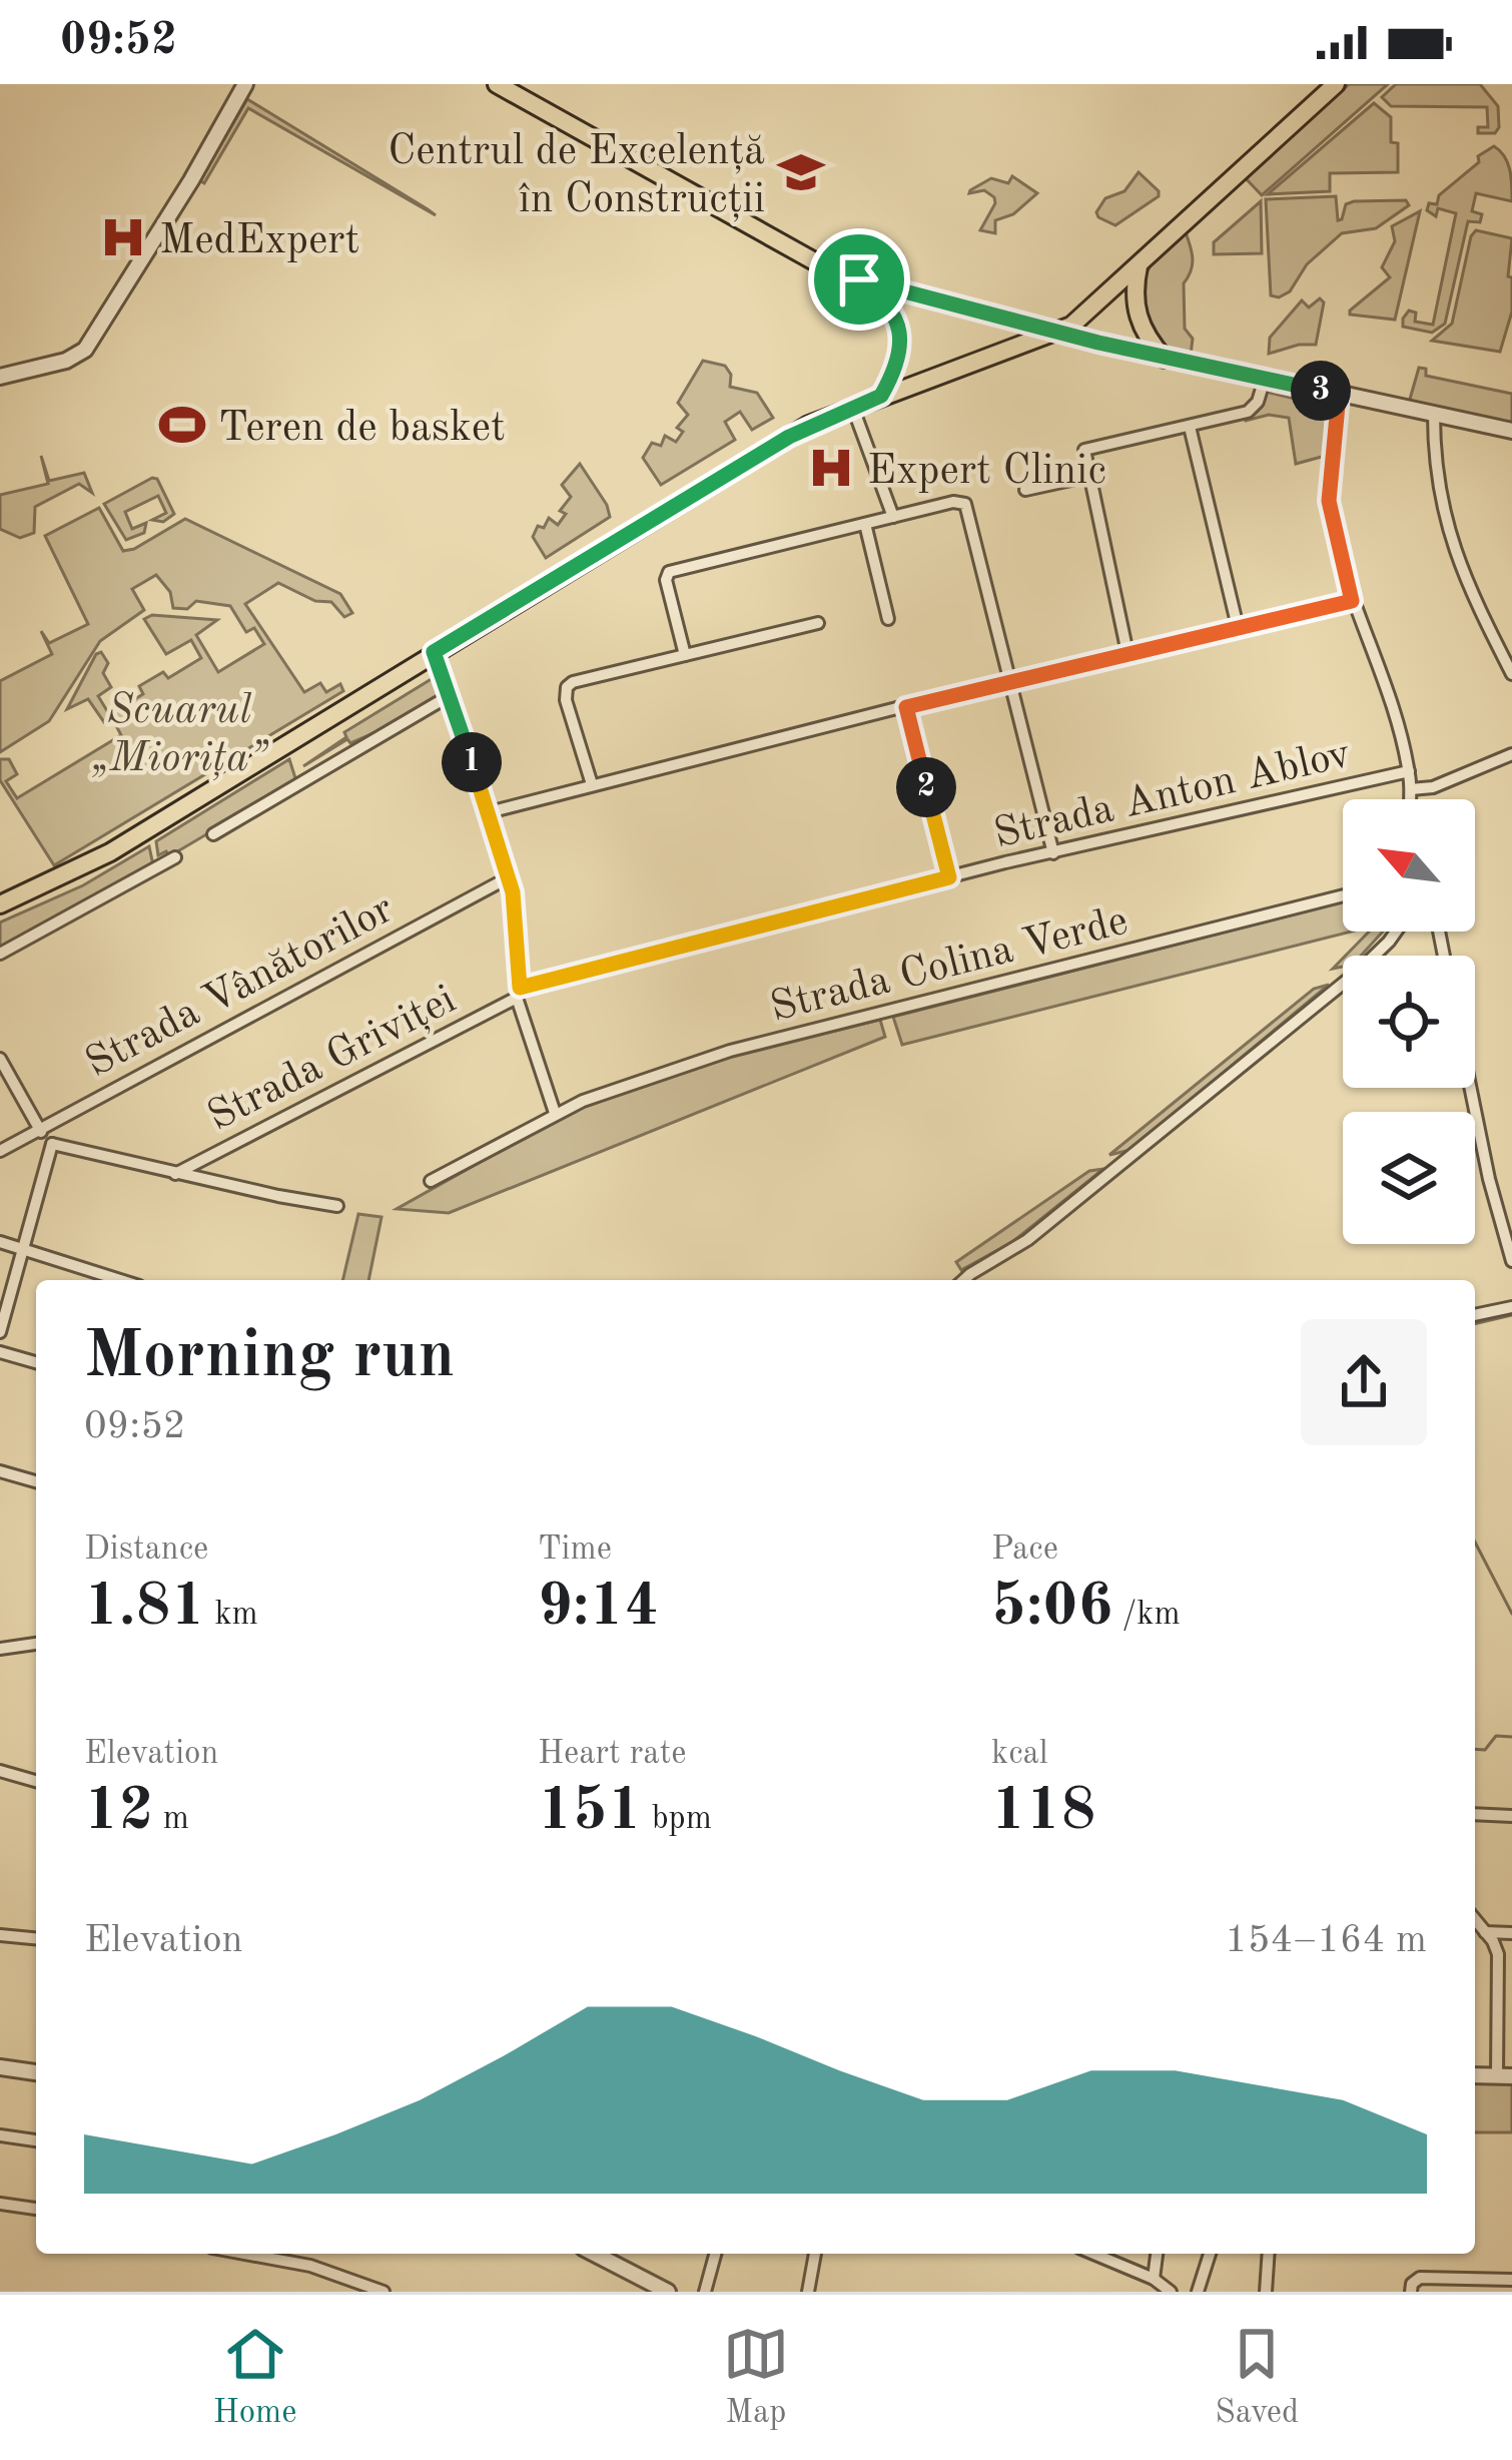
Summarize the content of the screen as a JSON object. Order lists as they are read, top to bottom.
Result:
{
  "streets": {
    "street": [
      "Strada Anton Ablov",
      "Strada Colina Verde",
      "Strada Vânătorilor",
      "Strada Griviței"
    ]
  },
  "crossings": [
    ["Strada Anton Ablov", "Strada Griviței"]
  ],
  "parks": ["Scuarul „Miorița”"],
  "places": {
    "school or university": ["Centrul de Excelență în Construcții"],
    "hospital": ["MedExpert", "Expert Clinic"],
    "sports": ["Teren de basket"]
  },
  "north": "top left",
  "page": {
    "status": "09:52",
    "pins": ["3", "1", "2"],
    "heading": ["Morning run", "09:52"],
    "stats": [
      ["Distance", "1.81 km"],
      ["Time", "9:14"],
      ["Pace", "5:06 /km"],
      ["Elevation", "12 m"],
      ["Heart rate", "151 bpm"],
      ["kcal", "118"]
    ],
    "chart": ["Elevation", "154–164 m"],
    "tabs": ["Home", "Map", "Saved"]
  }
}
